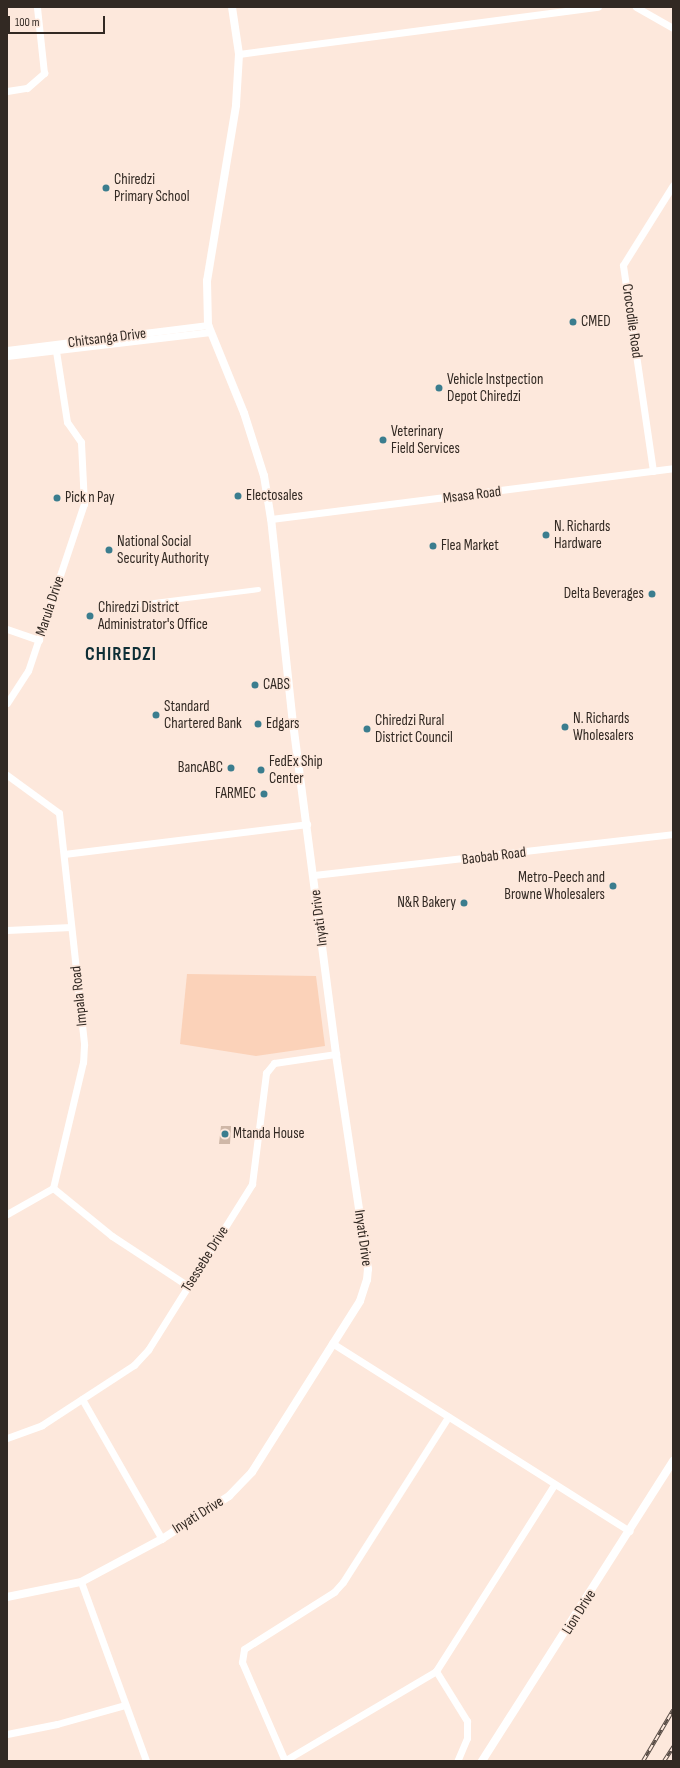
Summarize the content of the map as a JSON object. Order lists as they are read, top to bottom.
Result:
{
  "streets": {
    "street": [
      "Crocodile Road",
      "Chitsanga Drive",
      "Msasa Road",
      "Marula Drive",
      "Baobab Road",
      "Inyati Drive",
      "Impala Road",
      "Tsessebe Drive",
      "Lion Drive"
    ]
  },
  "crossings": [
    ["Crocodile Road", "Msasa Road"],
    ["Chitsanga Drive", "Inyati Drive"],
    ["Msasa Road", "Inyati Drive"],
    ["Baobab Road", "Inyati Drive"],
    ["Inyati Drive", "Tsessebe Drive"]
  ],
  "districts": ["CHIREDZI"],
  "places": [
    "Chiredzi Primary School",
    "CMED",
    "Vehicle Instpection Depot Chiredzi",
    "Veterinary Field Services",
    "Electosales",
    "Pick n Pay",
    "N. Richards Hardware",
    "Flea Market",
    "National Social Security Authority",
    "Delta Beverages",
    "Chiredzi District Administrator's Office",
    "CABS",
    "Standard Chartered Bank",
    "Edgars",
    "N. Richards Wholesalers",
    "Chiredzi Rural District Council",
    "BancABC",
    "FedEx Ship Center",
    "FARMEC",
    "Metro-Peech and Browne Wholesalers",
    "N&R Bakery",
    "Mtanda House"
  ],
  "scale_bar": "100 m"
}
